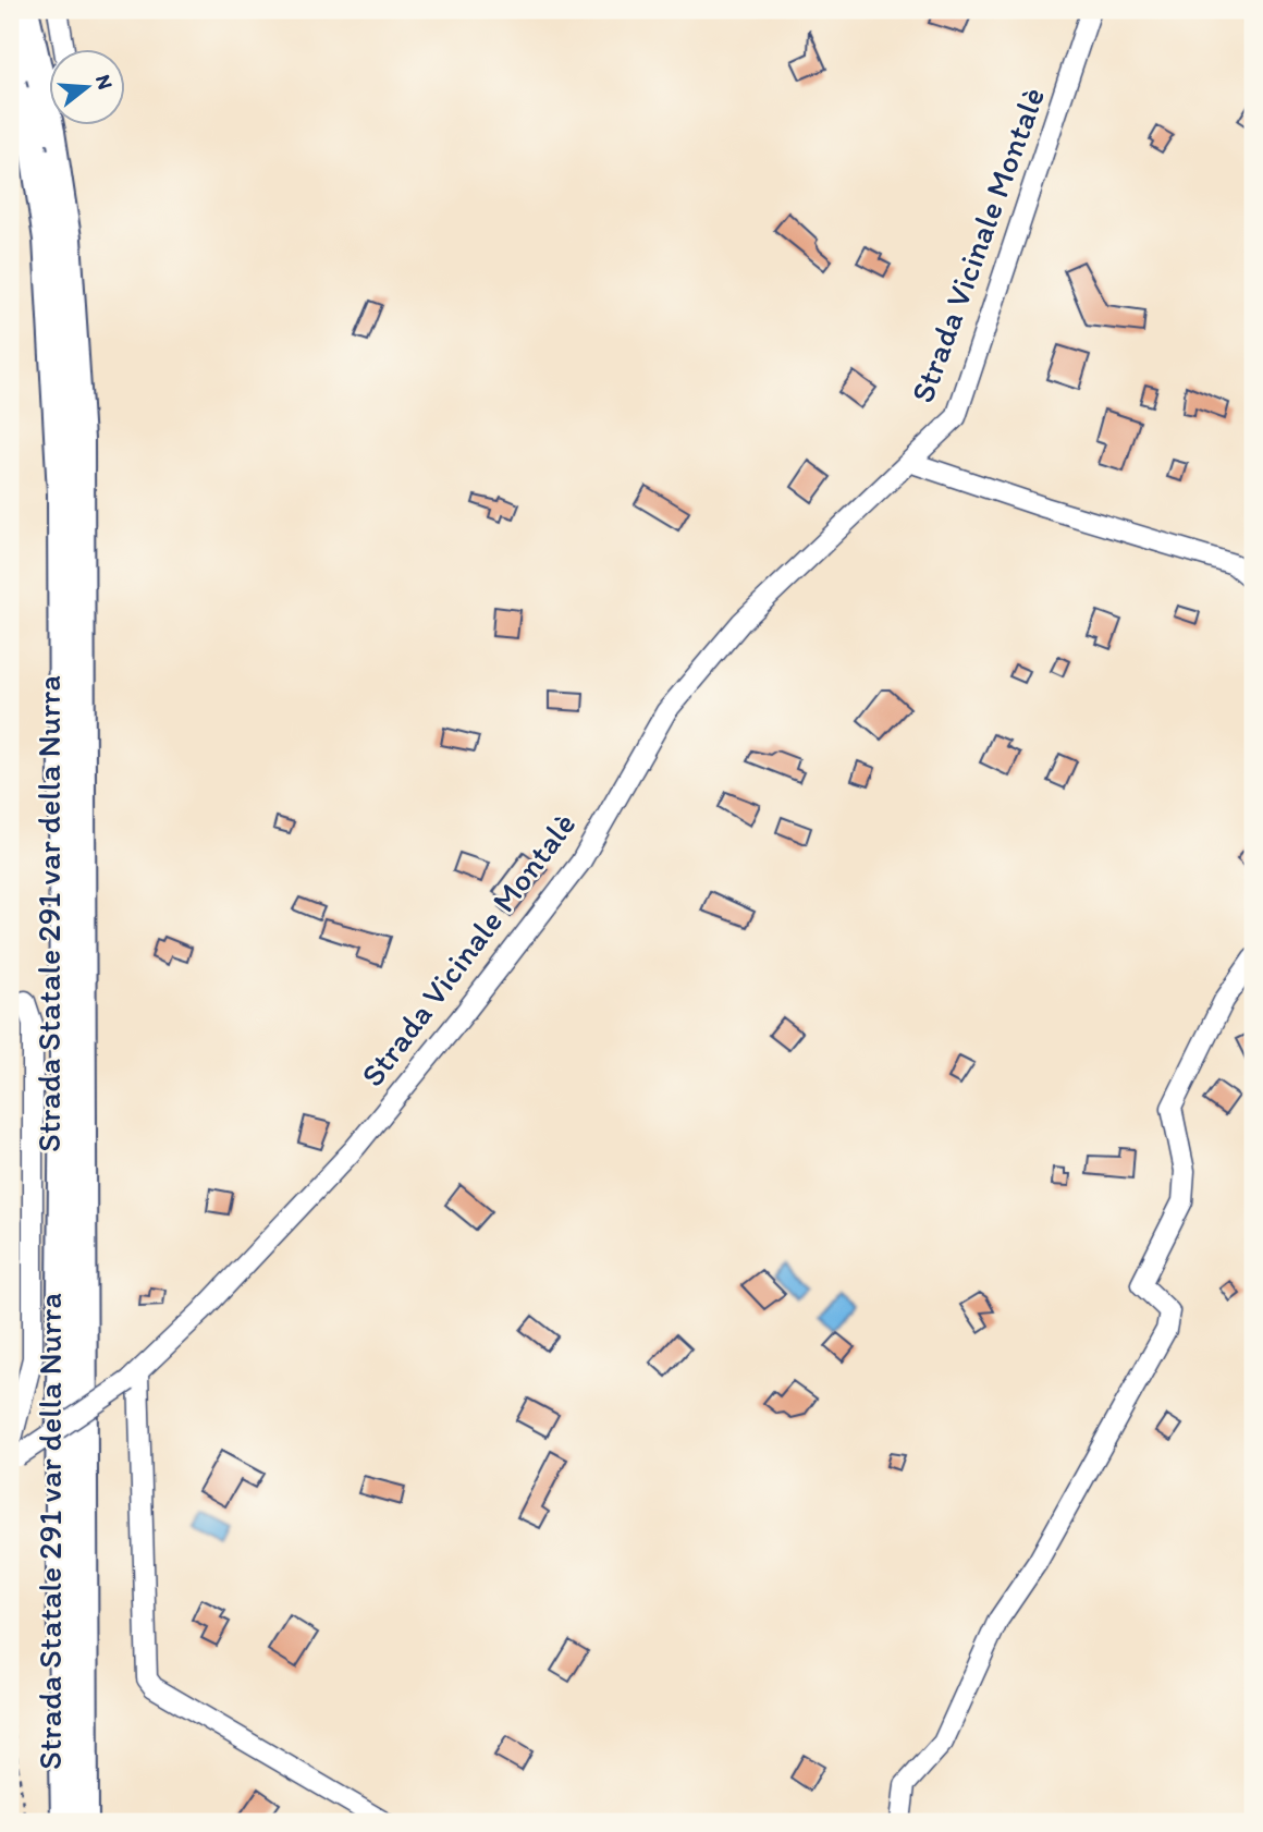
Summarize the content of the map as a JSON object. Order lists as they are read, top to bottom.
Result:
{
  "streets": {
    "highway": ["Strada Statale 291 var della Nurra"],
    "street": ["Strada Vicinale Montalè"]
  },
  "north": "right"
}
